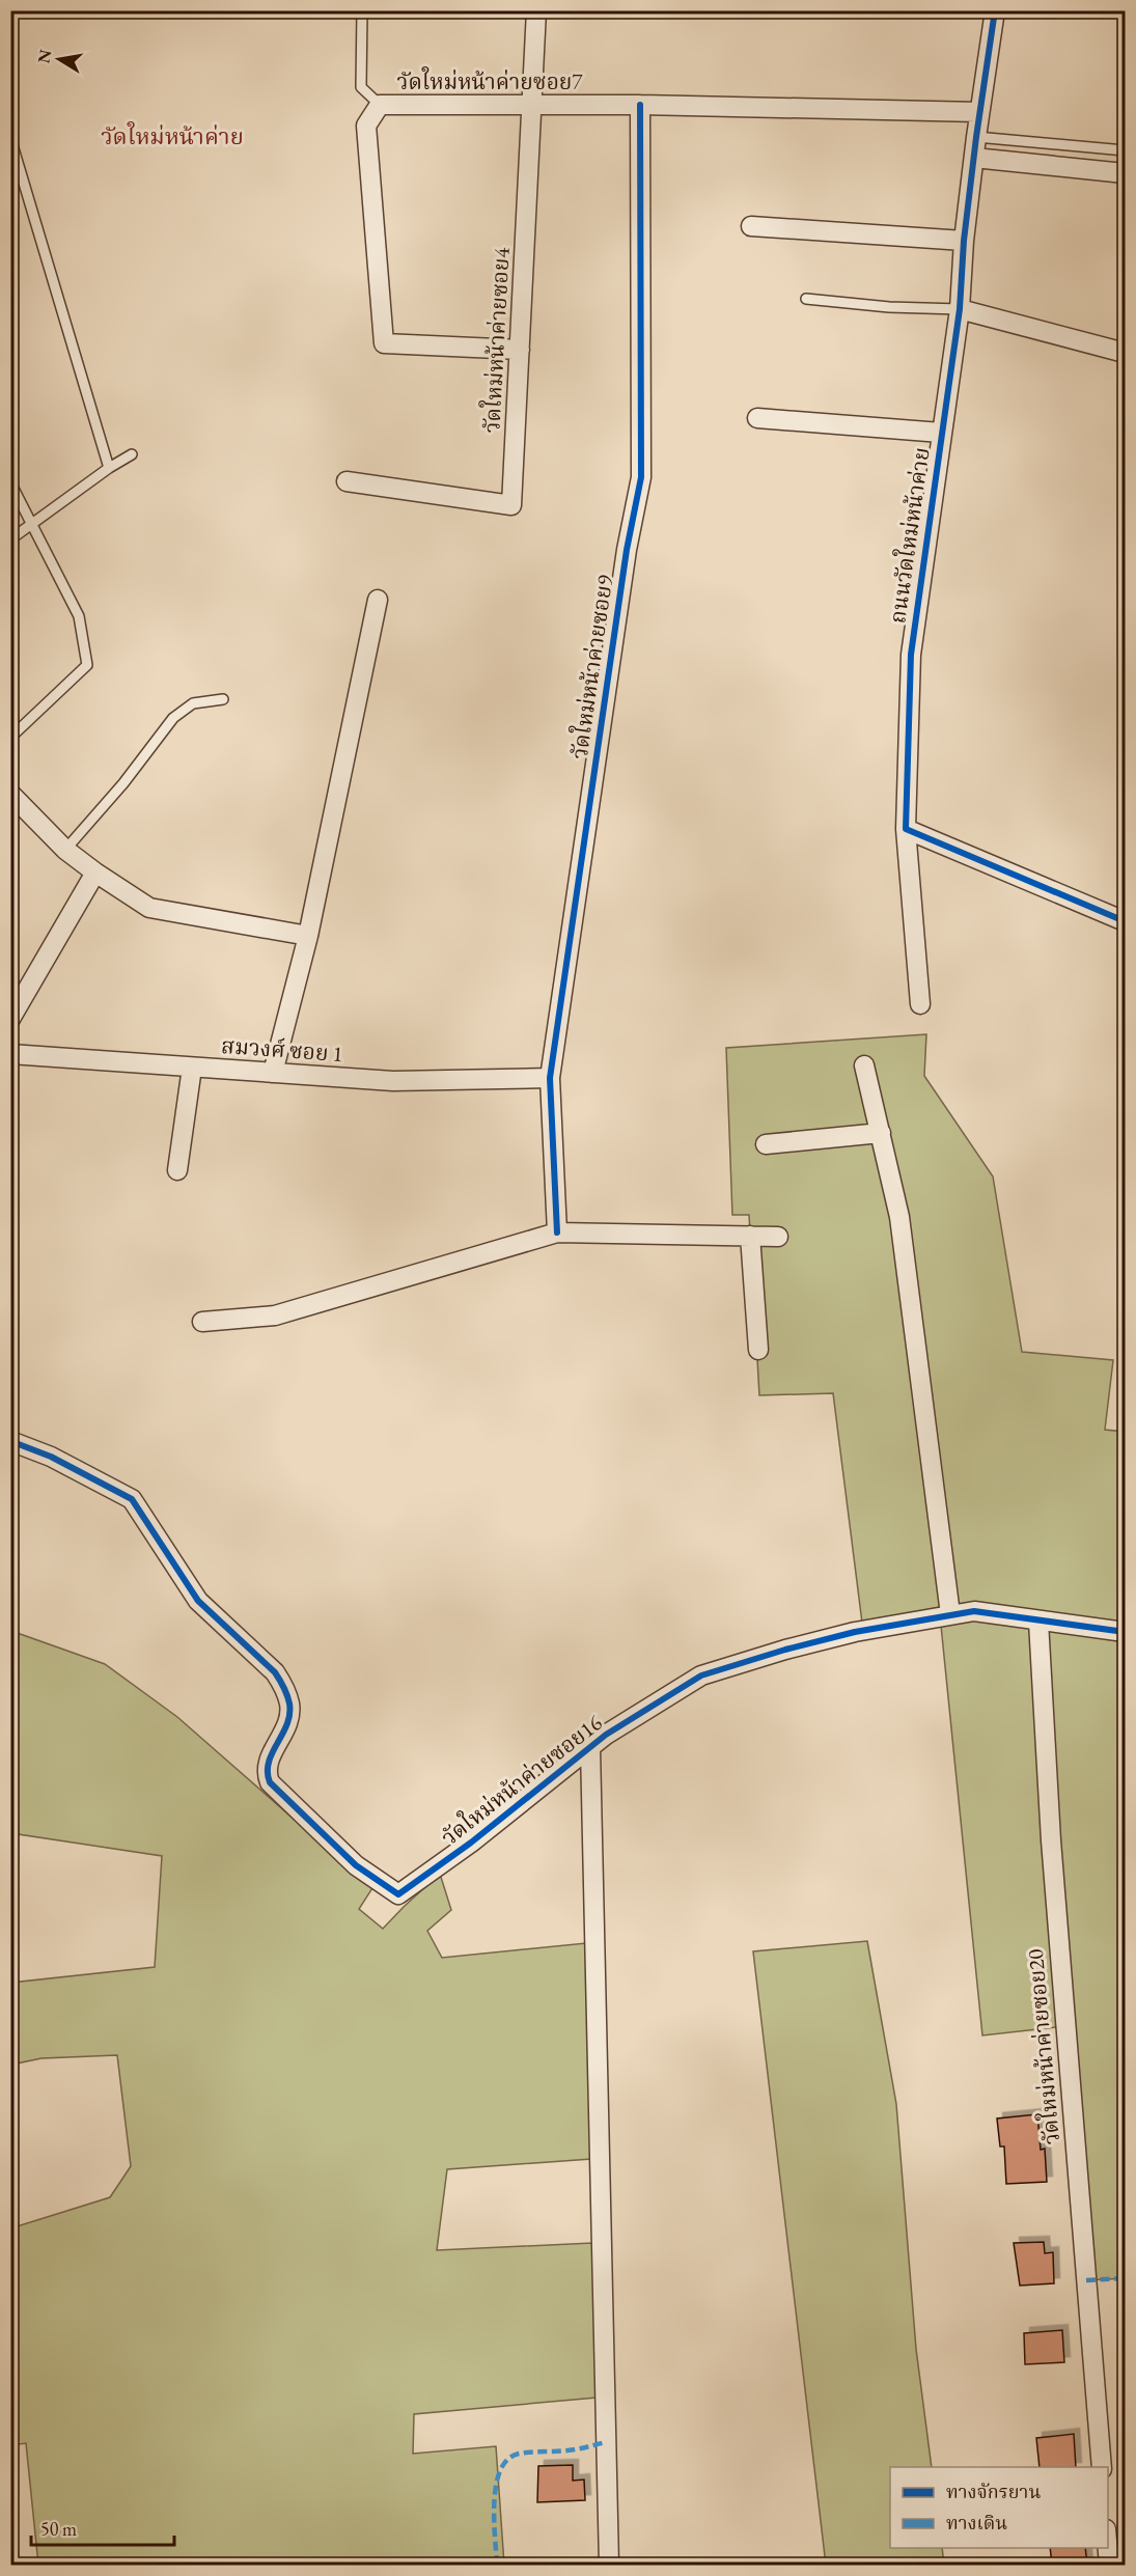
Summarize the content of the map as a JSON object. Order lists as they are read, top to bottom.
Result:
{
  "streets": {
    "street": [
      "วัดใหม่หน้าค่ายซอย7",
      "วัดใหม่หน้าค่ายซอย4",
      "ถนนวัดใหม่หน้าค่าย",
      "วัดใหม่หน้าค่ายซอย9",
      "สมวงศ์ ซอย 1",
      "วัดใหม่หน้าค่ายซอย16",
      "วัดใหม่หน้าค่ายซอย20"
    ]
  },
  "crossings": [
    ["วัดใหม่หน้าค่ายซอย7", "วัดใหม่หน้าค่ายซอย4"],
    ["วัดใหม่หน้าค่ายซอย7", "ถนนวัดใหม่หน้าค่าย"],
    ["วัดใหม่หน้าค่ายซอย7", "วัดใหม่หน้าค่ายซอย9"],
    ["วัดใหม่หน้าค่ายซอย9", "สมวงศ์ ซอย 1"],
    ["วัดใหม่หน้าค่ายซอย16", "วัดใหม่หน้าค่ายซอย20"]
  ],
  "districts": ["วัดใหม่หน้าค่าย"],
  "legend": ["ทางจักรยาน", "ทางเดิน"],
  "scale_bar": "50 m",
  "north": "left"
}
